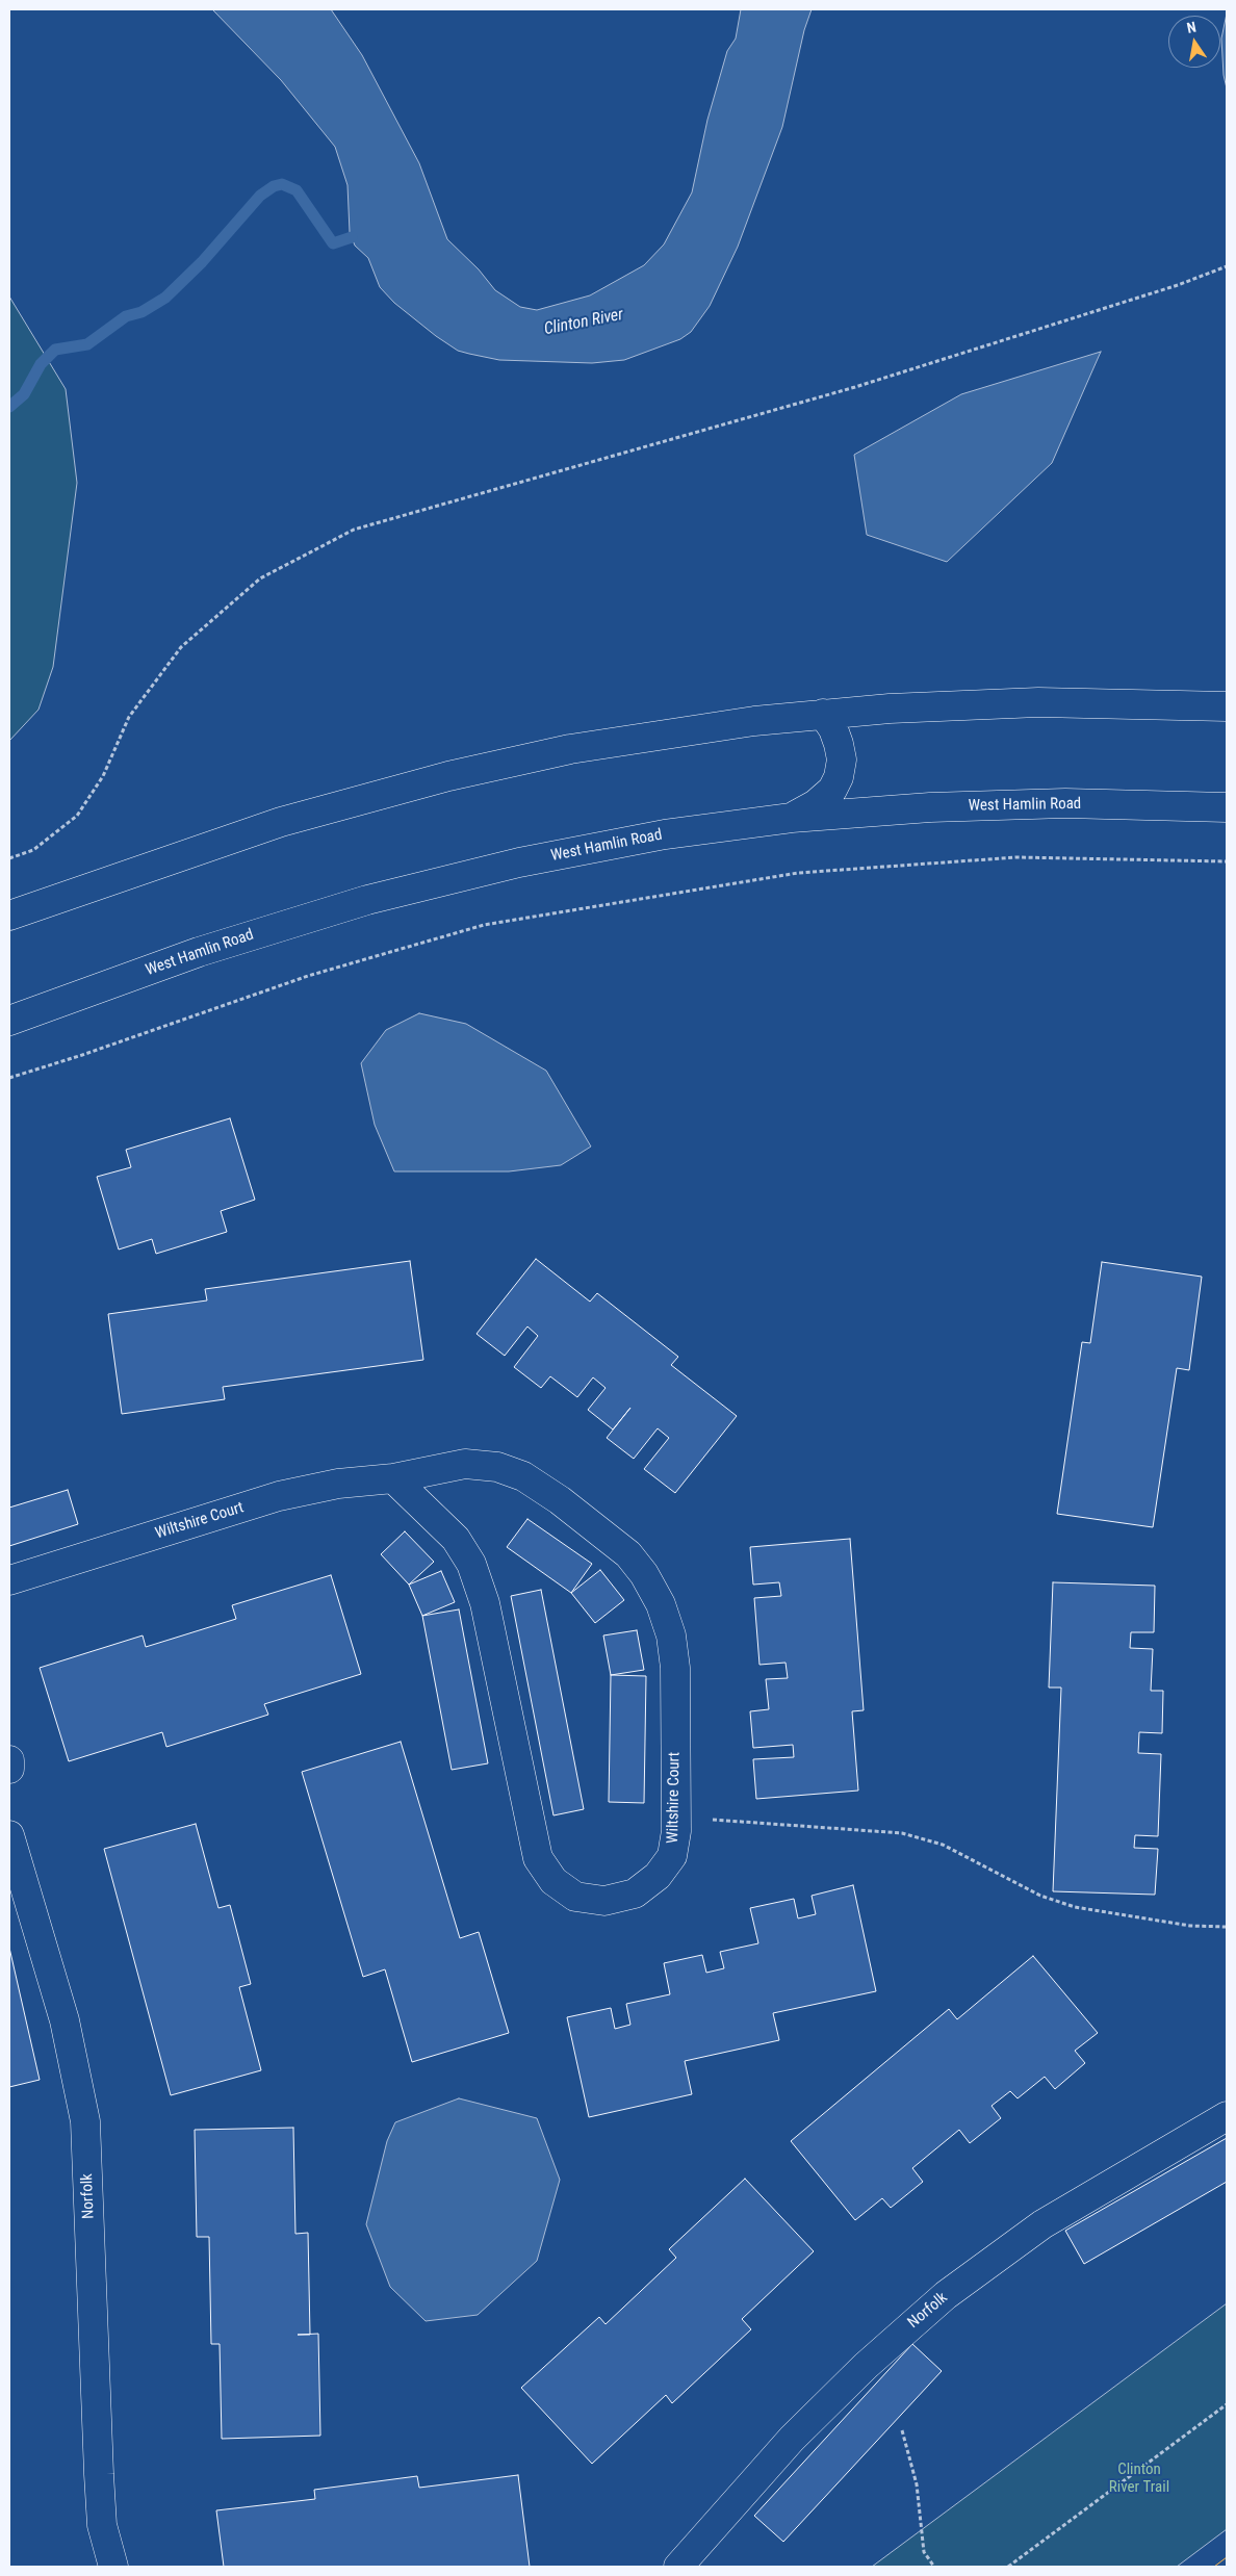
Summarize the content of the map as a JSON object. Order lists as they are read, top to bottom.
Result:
{
  "streets": {
    "street": ["West Hamlin Road", "Wiltshire Court", "Norfolk"]
  },
  "water": ["Clinton River"],
  "parks": ["Clinton River Trail"],
  "north": "top"
}
